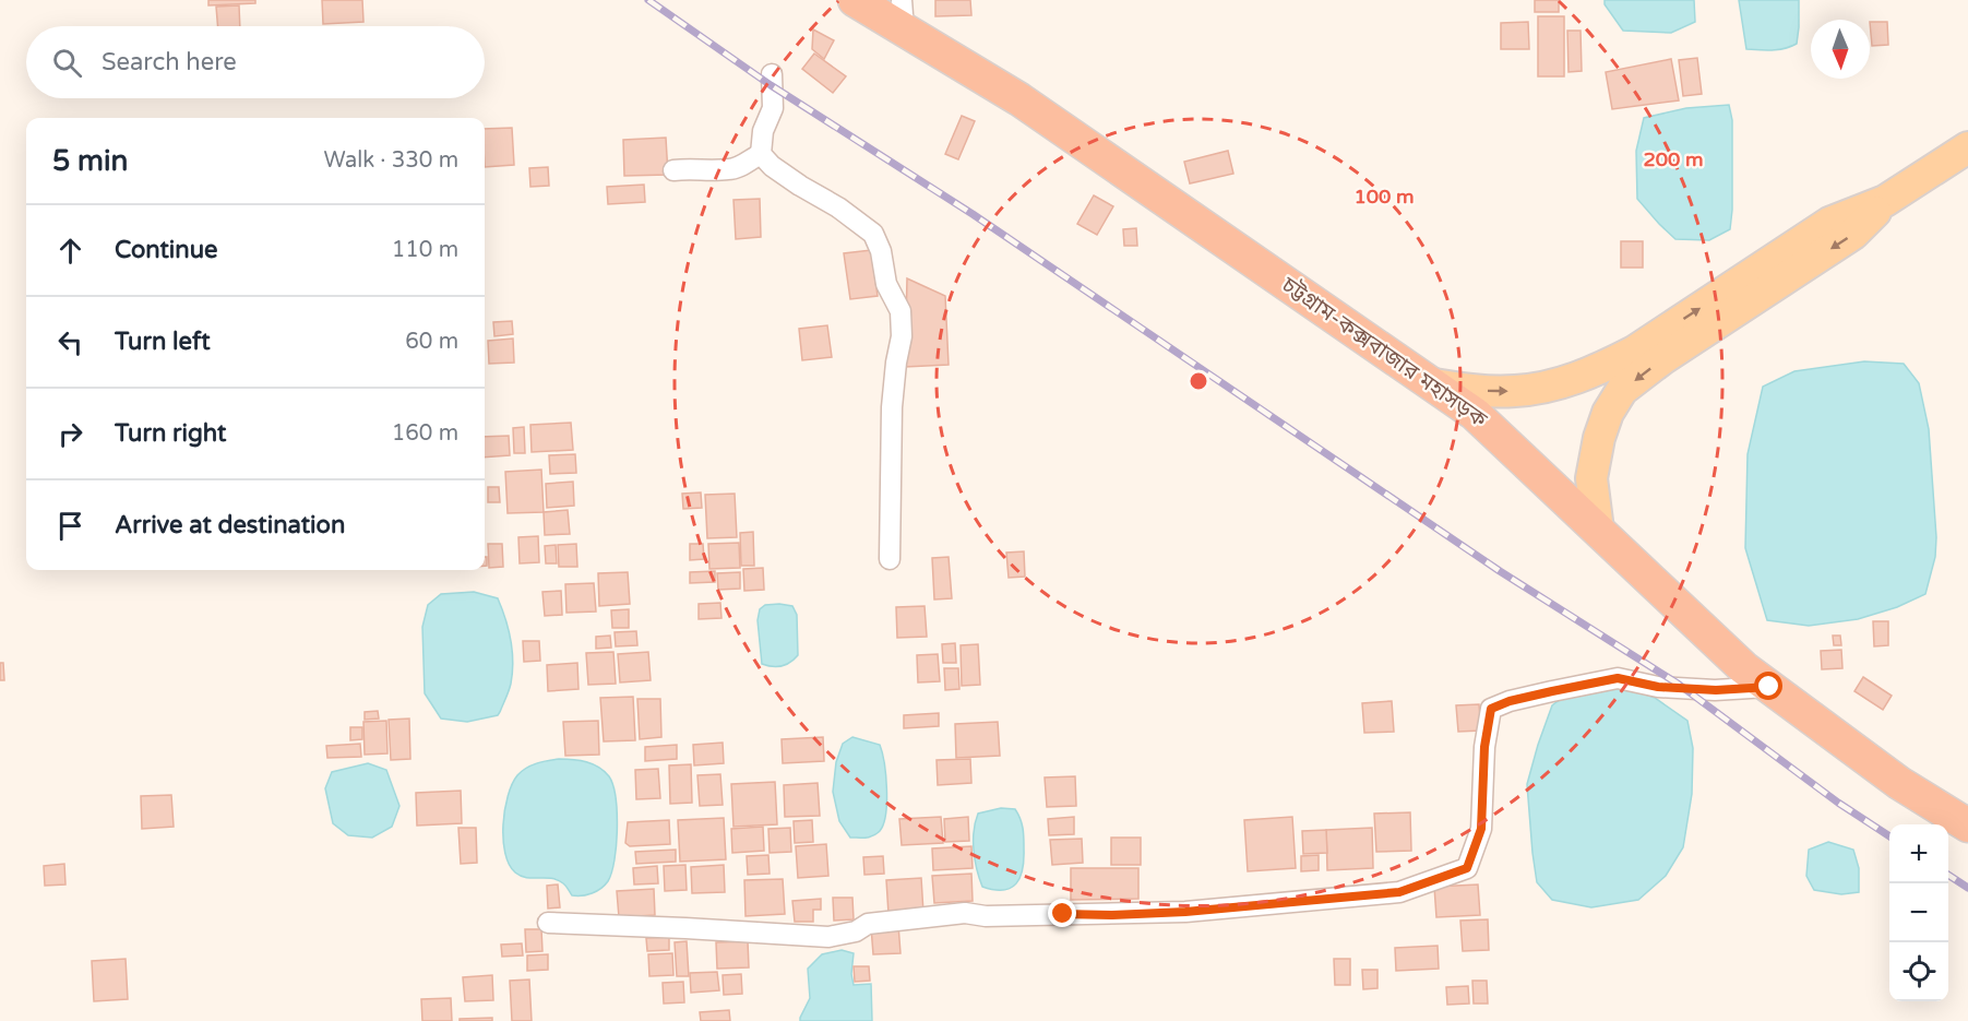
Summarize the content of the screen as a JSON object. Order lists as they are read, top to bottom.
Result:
{
  "streets": {
    "highway": ["চট্টগ্রাম-কক্সবাজার মহাসড়ক"]
  },
  "north": "bottom",
  "page": {
    "search": "Search here",
    "heading": ["5 min", "Walk · 330 m"],
    "list": [
      ["Continue", "110 m"],
      ["Turn left", "60 m"],
      ["Turn right", "160 m"],
      "Arrive at destination"
    ],
    "map_buttons": ["+", "−"]
  },
  "rings": ["200 m", "100 m"]
}
